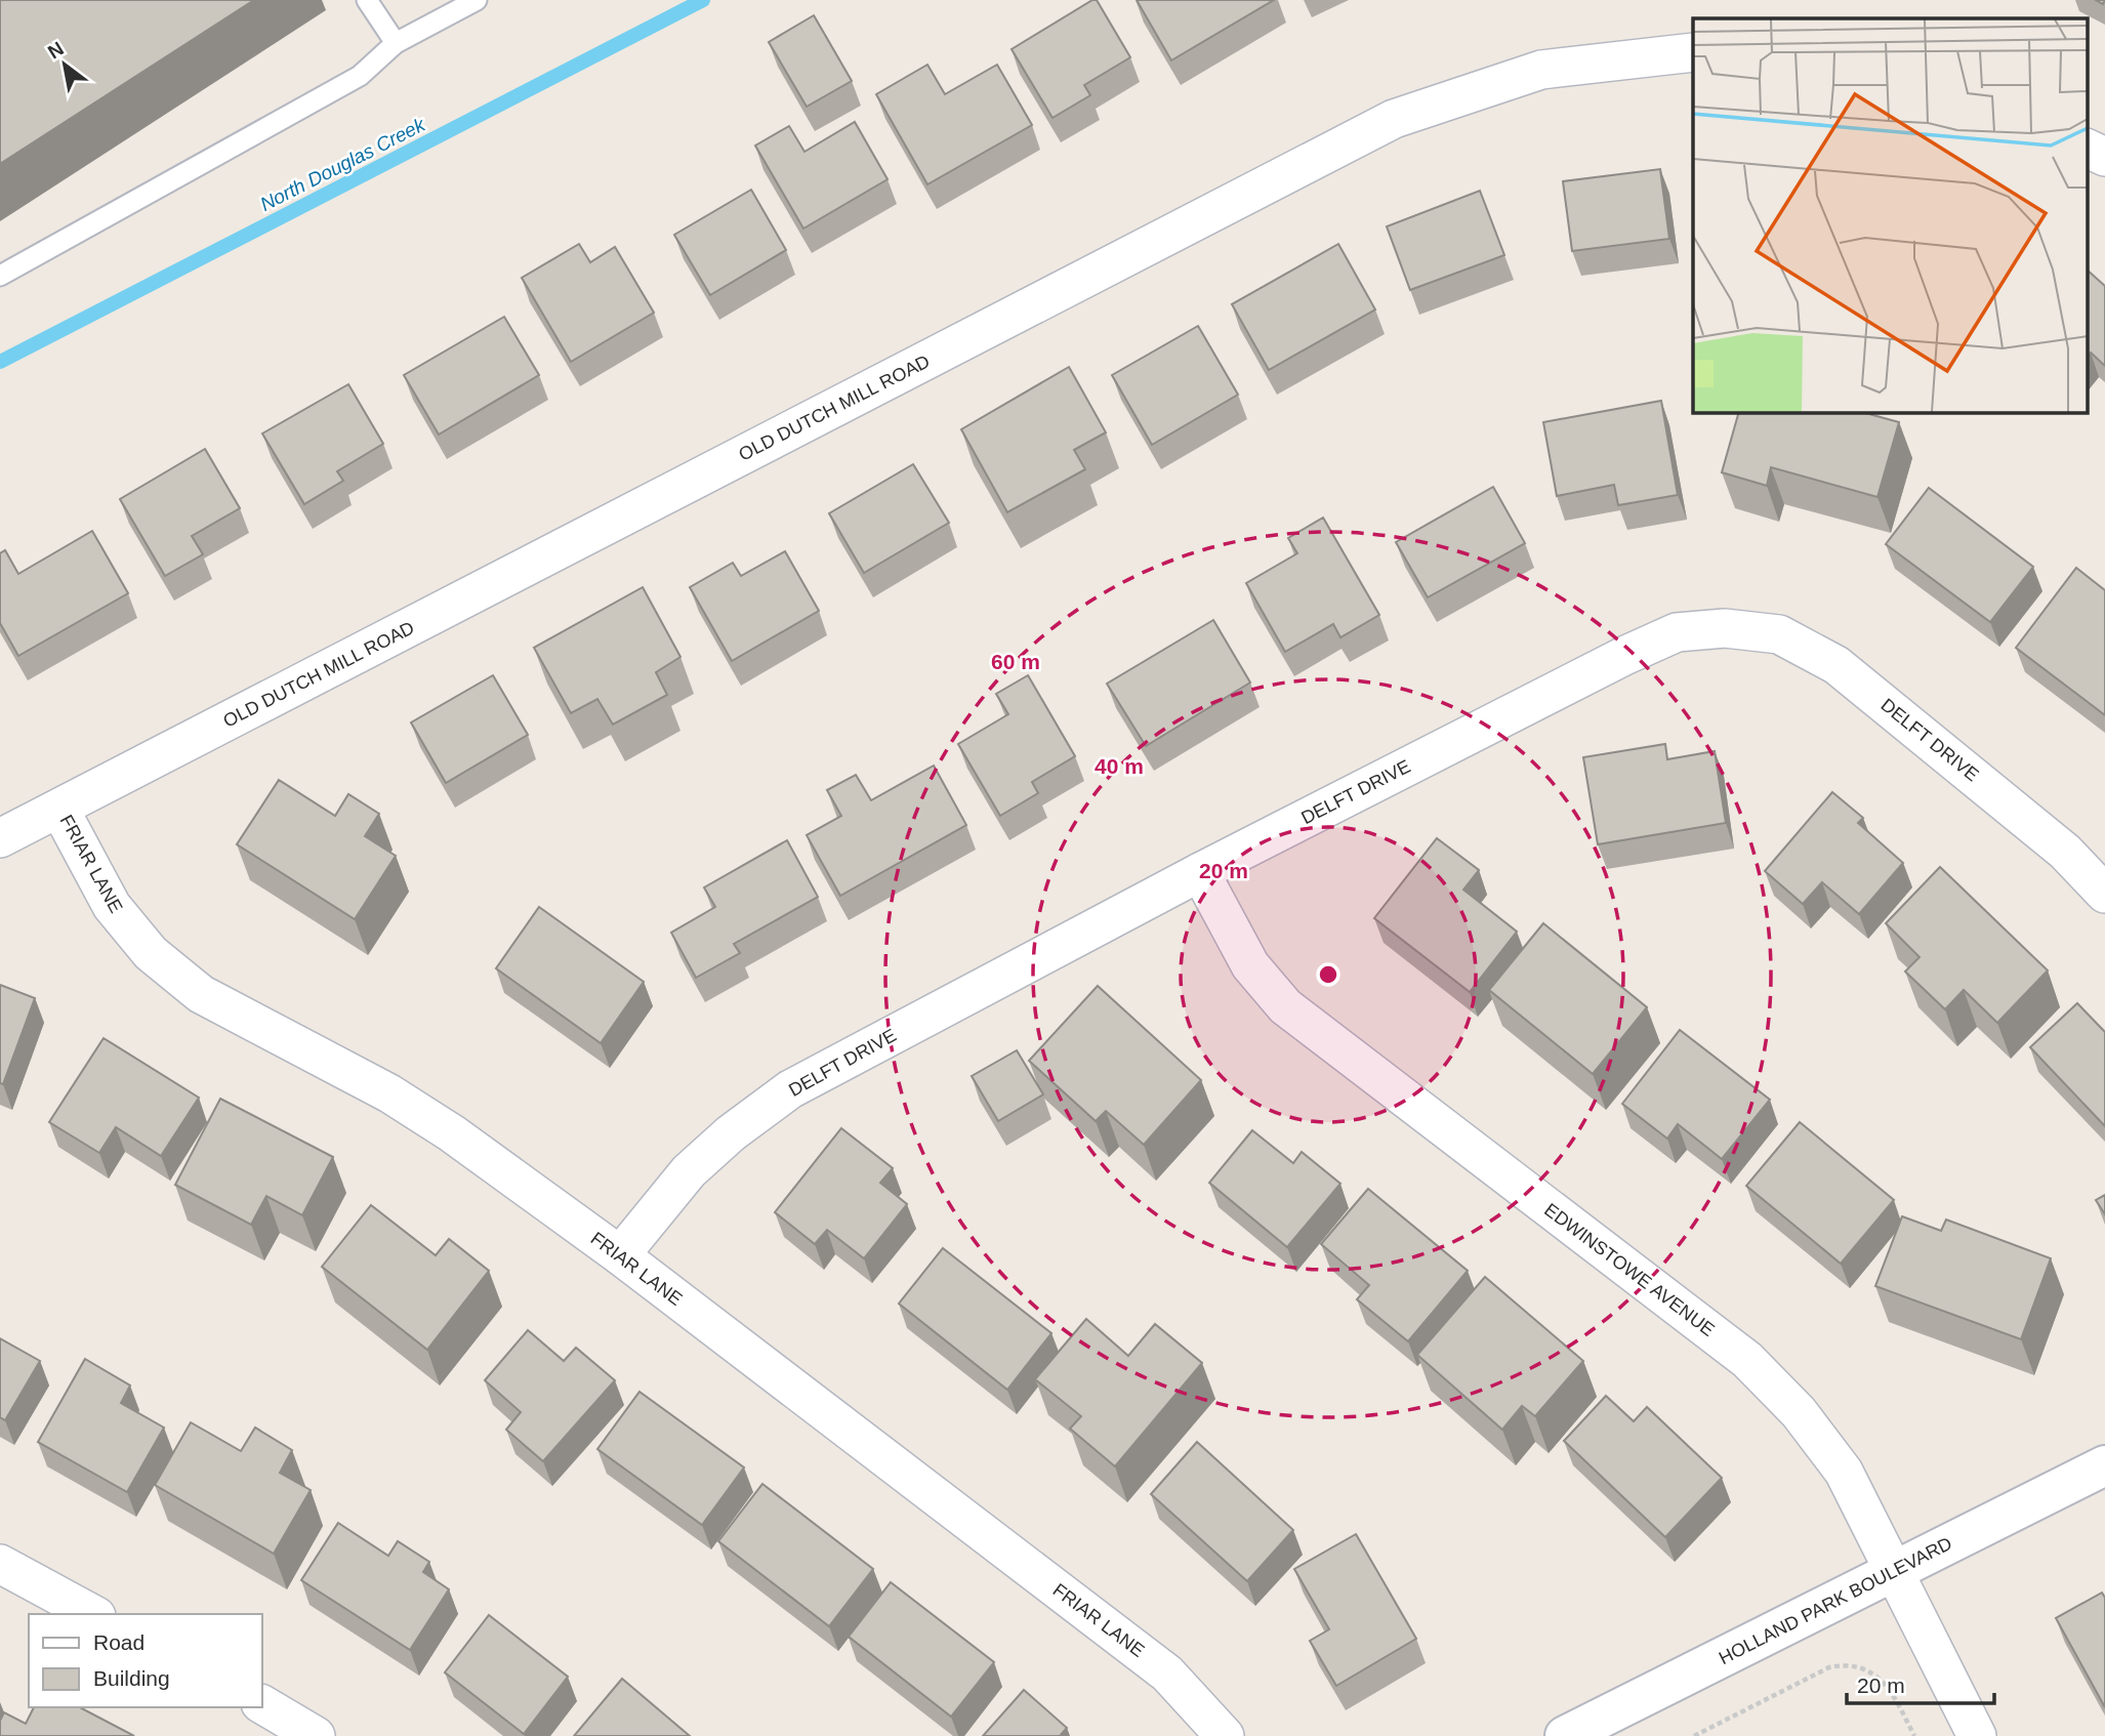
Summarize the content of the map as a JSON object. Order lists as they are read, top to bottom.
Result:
{
  "streets": {
    "street": [
      "OLD DUTCH MILL ROAD",
      "DELFT DRIVE",
      "FRIAR LANE",
      "EDWINSTOWE AVENUE",
      "HOLLAND PARK BOULEVARD"
    ]
  },
  "crossings": [
    ["OLD DUTCH MILL ROAD", "FRIAR LANE"],
    ["DELFT DRIVE", "FRIAR LANE"],
    ["DELFT DRIVE", "EDWINSTOWE AVENUE"],
    ["EDWINSTOWE AVENUE", "HOLLAND PARK BOULEVARD"]
  ],
  "water": ["North Douglas Creek"],
  "legend": ["Road", "Building"],
  "scale_bar": "20 m",
  "north": "top left",
  "rings": ["60 m", "40 m", "20 m"]
}
